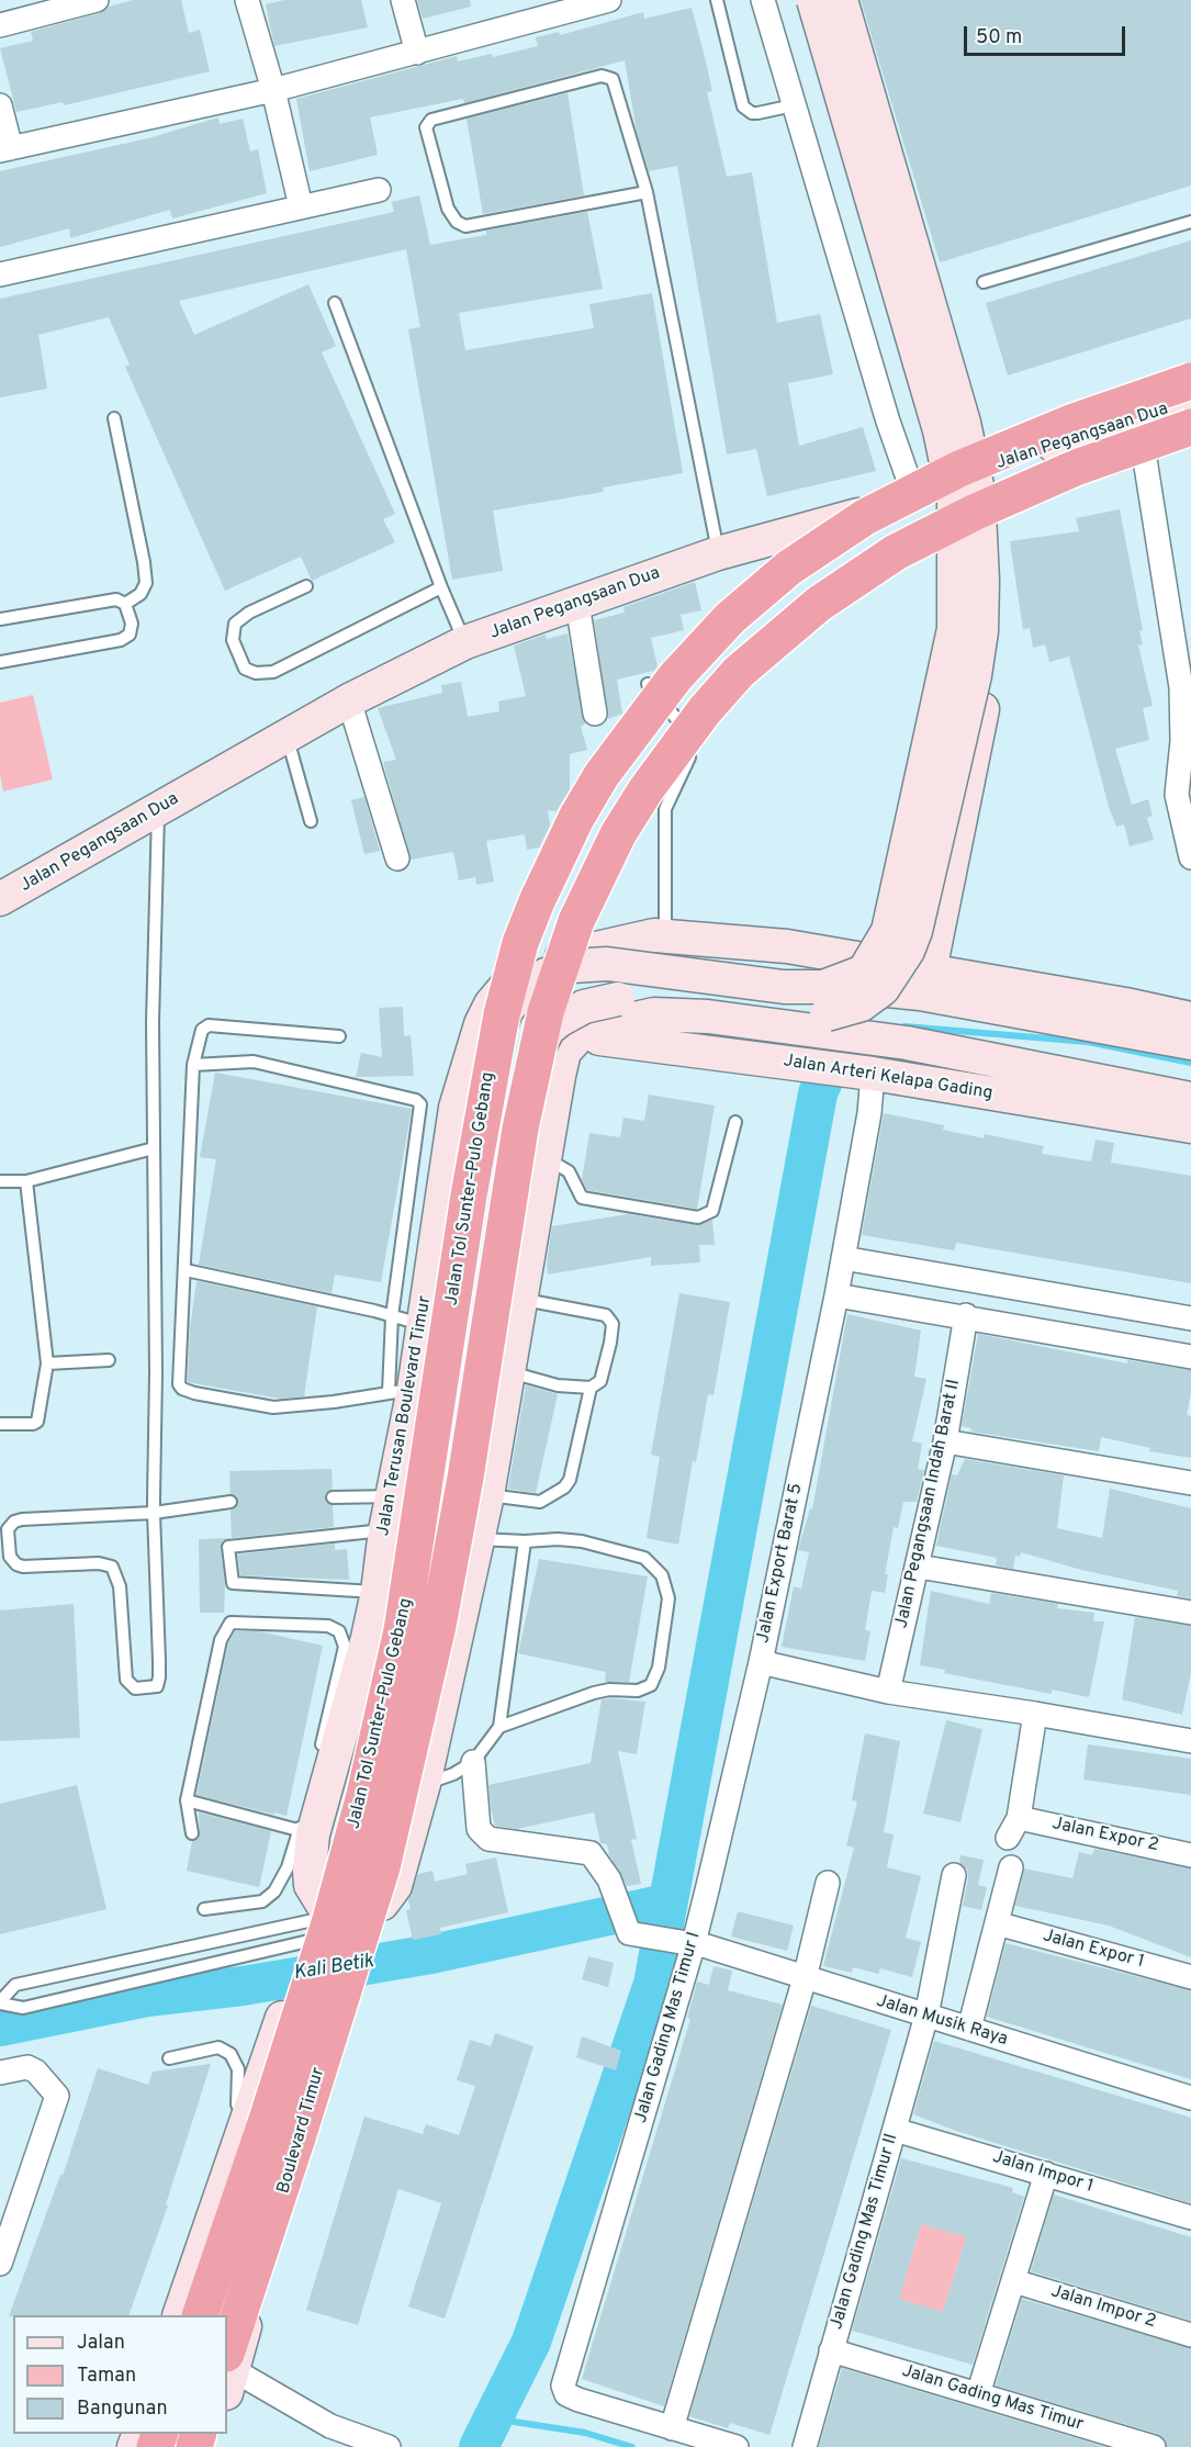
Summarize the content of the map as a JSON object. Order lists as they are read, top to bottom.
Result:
{
  "streets": {
    "highway": ["Jalan Tol Sunter–Pulo Gebang"],
    "main road": [
      "Jalan Pegangsaan Dua",
      "Jalan Arteri Kelapa Gading",
      "Jalan Terusan Boulevard Timur",
      "Boulevard Timur"
    ],
    "street": [
      "Jalan Pegangsaan Indah Barat II",
      "Jalan Export Barat 5",
      "Jalan Expor 2",
      "Jalan Expor 1",
      "Jalan Musik Raya",
      "Jalan Gading Mas Timur I",
      "Jalan Impor 1",
      "Jalan Gading Mas Timur II",
      "Jalan Impor 2",
      "Jalan Gading Mas Timur"
    ]
  },
  "crossings": [
    ["Jalan Arteri Kelapa Gading", "Jalan Export Barat 5"],
    ["Jalan Tol Sunter–Pulo Gebang", "Boulevard Timur"],
    ["Jalan Pegangsaan Indah Barat II", "Jalan Export Barat 5"],
    ["Jalan Export Barat 5", "Jalan Expor 2"],
    ["Jalan Export Barat 5", "Jalan Gading Mas Timur I"],
    ["Jalan Musik Raya", "Jalan Gading Mas Timur I"],
    ["Jalan Musik Raya", "Jalan Gading Mas Timur II"],
    ["Jalan Impor 1", "Jalan Gading Mas Timur II"],
    ["Jalan Gading Mas Timur II", "Jalan Gading Mas Timur"]
  ],
  "water": ["Kali Betik"],
  "legend": ["Jalan", "Taman", "Bangunan"],
  "scale_bar": "50 m"
}
